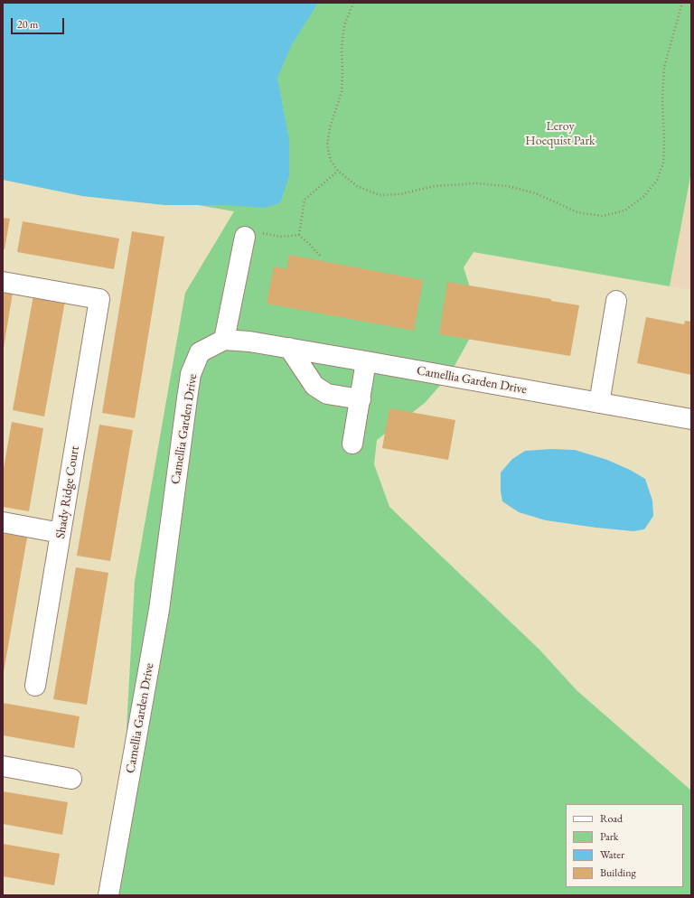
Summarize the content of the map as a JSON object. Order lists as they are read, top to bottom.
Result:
{
  "streets": {
    "lane": ["Camellia Garden Drive", "Shady Ridge Court"]
  },
  "parks": ["Leroy Hoequist Park"],
  "legend": [
    "Road",
    "Park",
    "Water",
    "Building"
  ],
  "scale_bar": "20 m"
}
